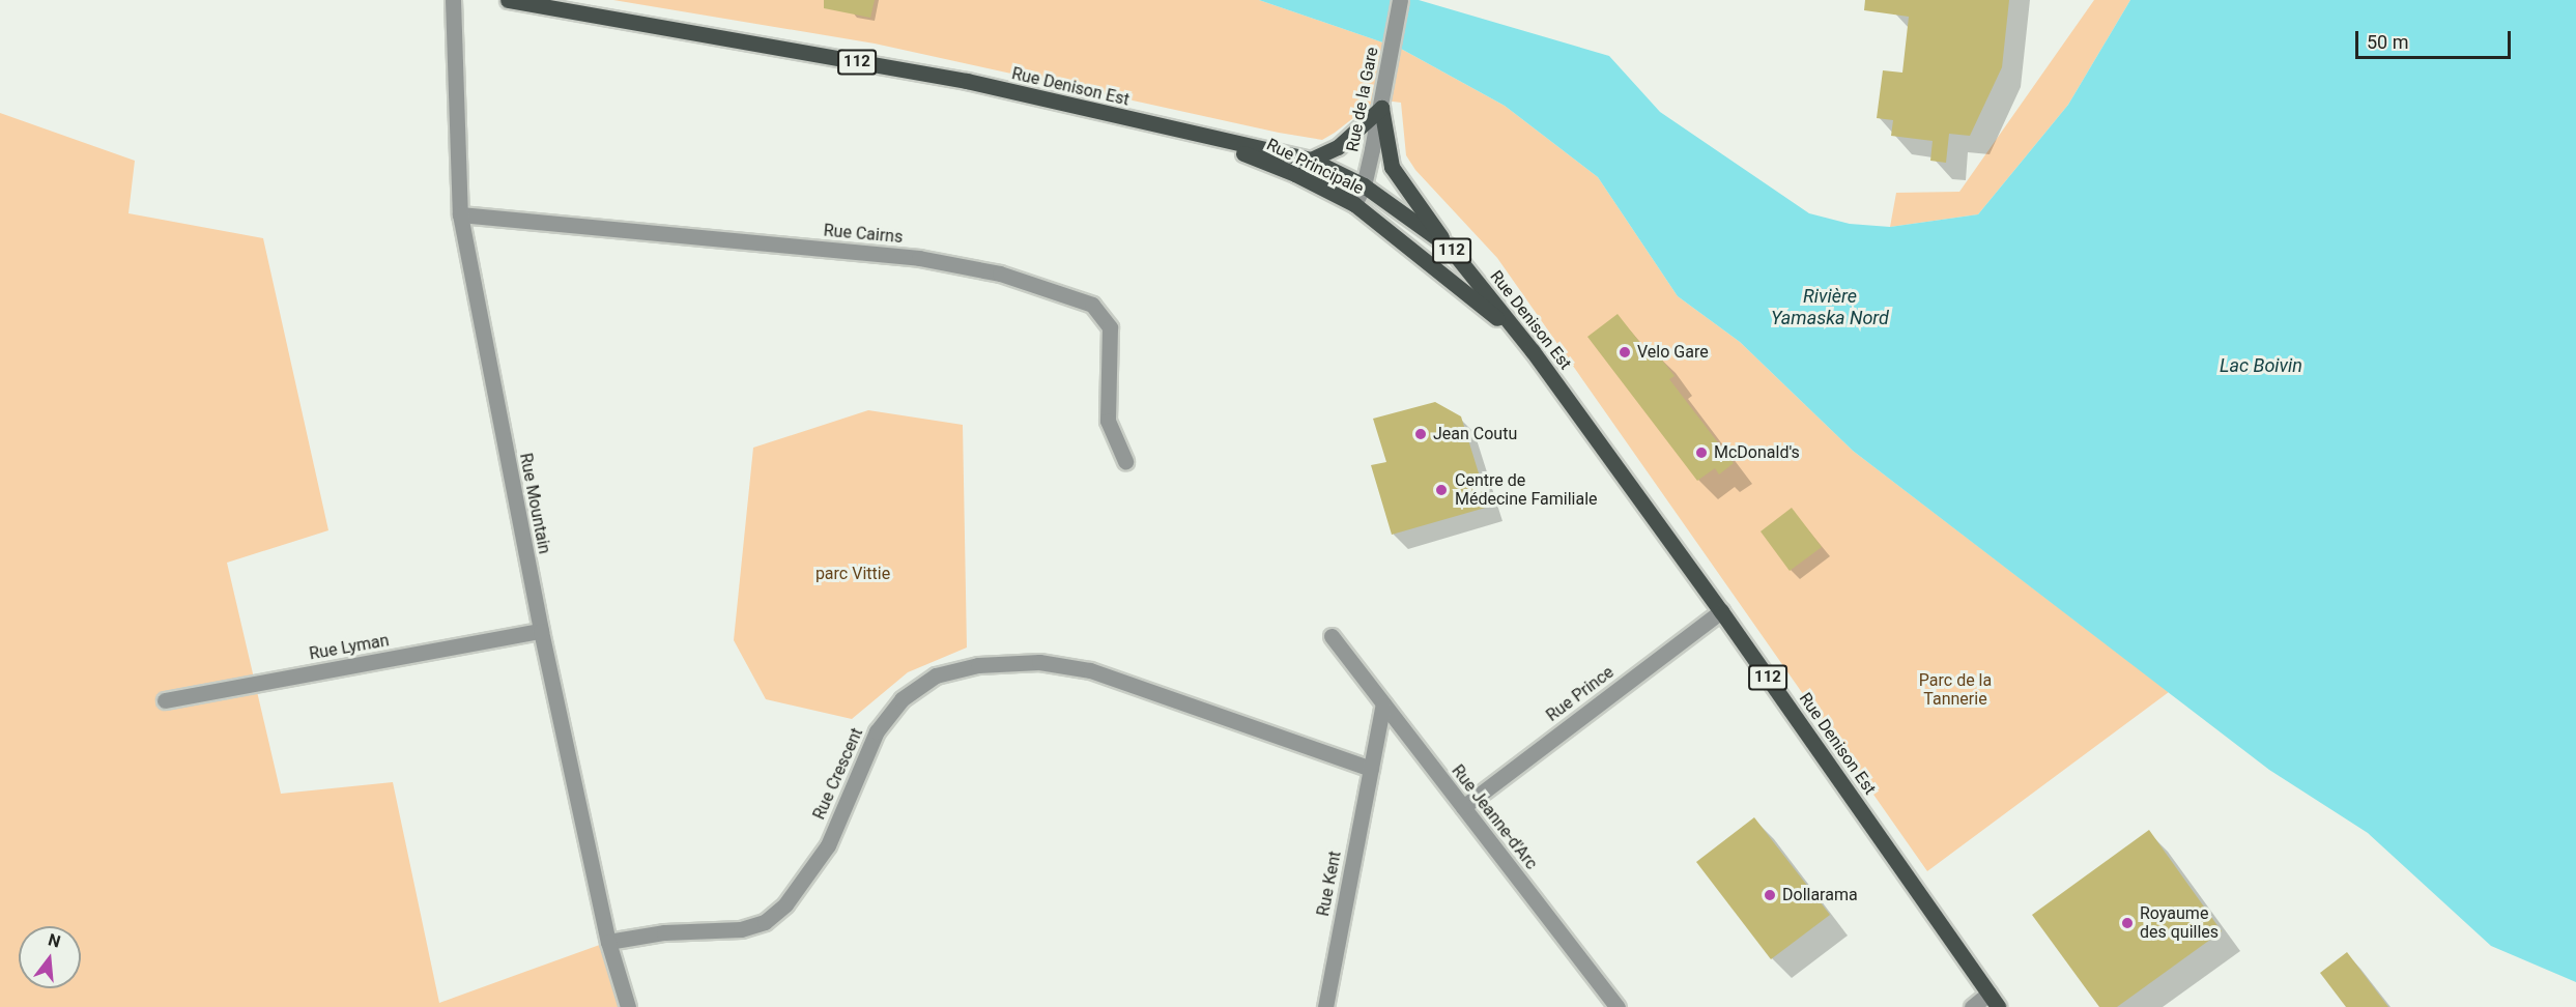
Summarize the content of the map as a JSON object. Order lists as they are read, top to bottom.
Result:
{
  "streets": {
    "main road": ["112", "Rue Denison Est", "Rue Principale"],
    "street": [
      "Rue de la Gare",
      "Rue Cairns",
      "Rue Mountain",
      "Rue Lyman",
      "Rue Prince",
      "Rue Crescent",
      "Rue Jeanne-d'Arc",
      "Rue Kent"
    ]
  },
  "crossings": [
    ["Rue Denison Est", "Rue de la Gare"],
    ["Rue Denison Est", "Rue Principale"],
    ["Rue Denison Est", "Rue Prince"],
    ["Rue de la Gare", "Rue Principale"],
    ["Rue Cairns", "Rue Mountain"],
    ["Rue Mountain", "Rue Lyman"],
    ["Rue Mountain", "Rue Crescent"],
    ["Rue Prince", "Rue Jeanne-d'Arc"],
    ["Rue Crescent", "Rue Kent"]
  ],
  "water": ["Rivière Yamaska Nord", "Lac Boivin"],
  "parks": ["parc Vittie", "Parc de la Tannerie"],
  "places": [
    "Velo Gare",
    "Jean Coutu",
    "McDonald's",
    "Centre de Médecine Familiale",
    "Dollarama",
    "Royaume des quilles"
  ],
  "scale_bar": "50 m",
  "north": "top"
}
